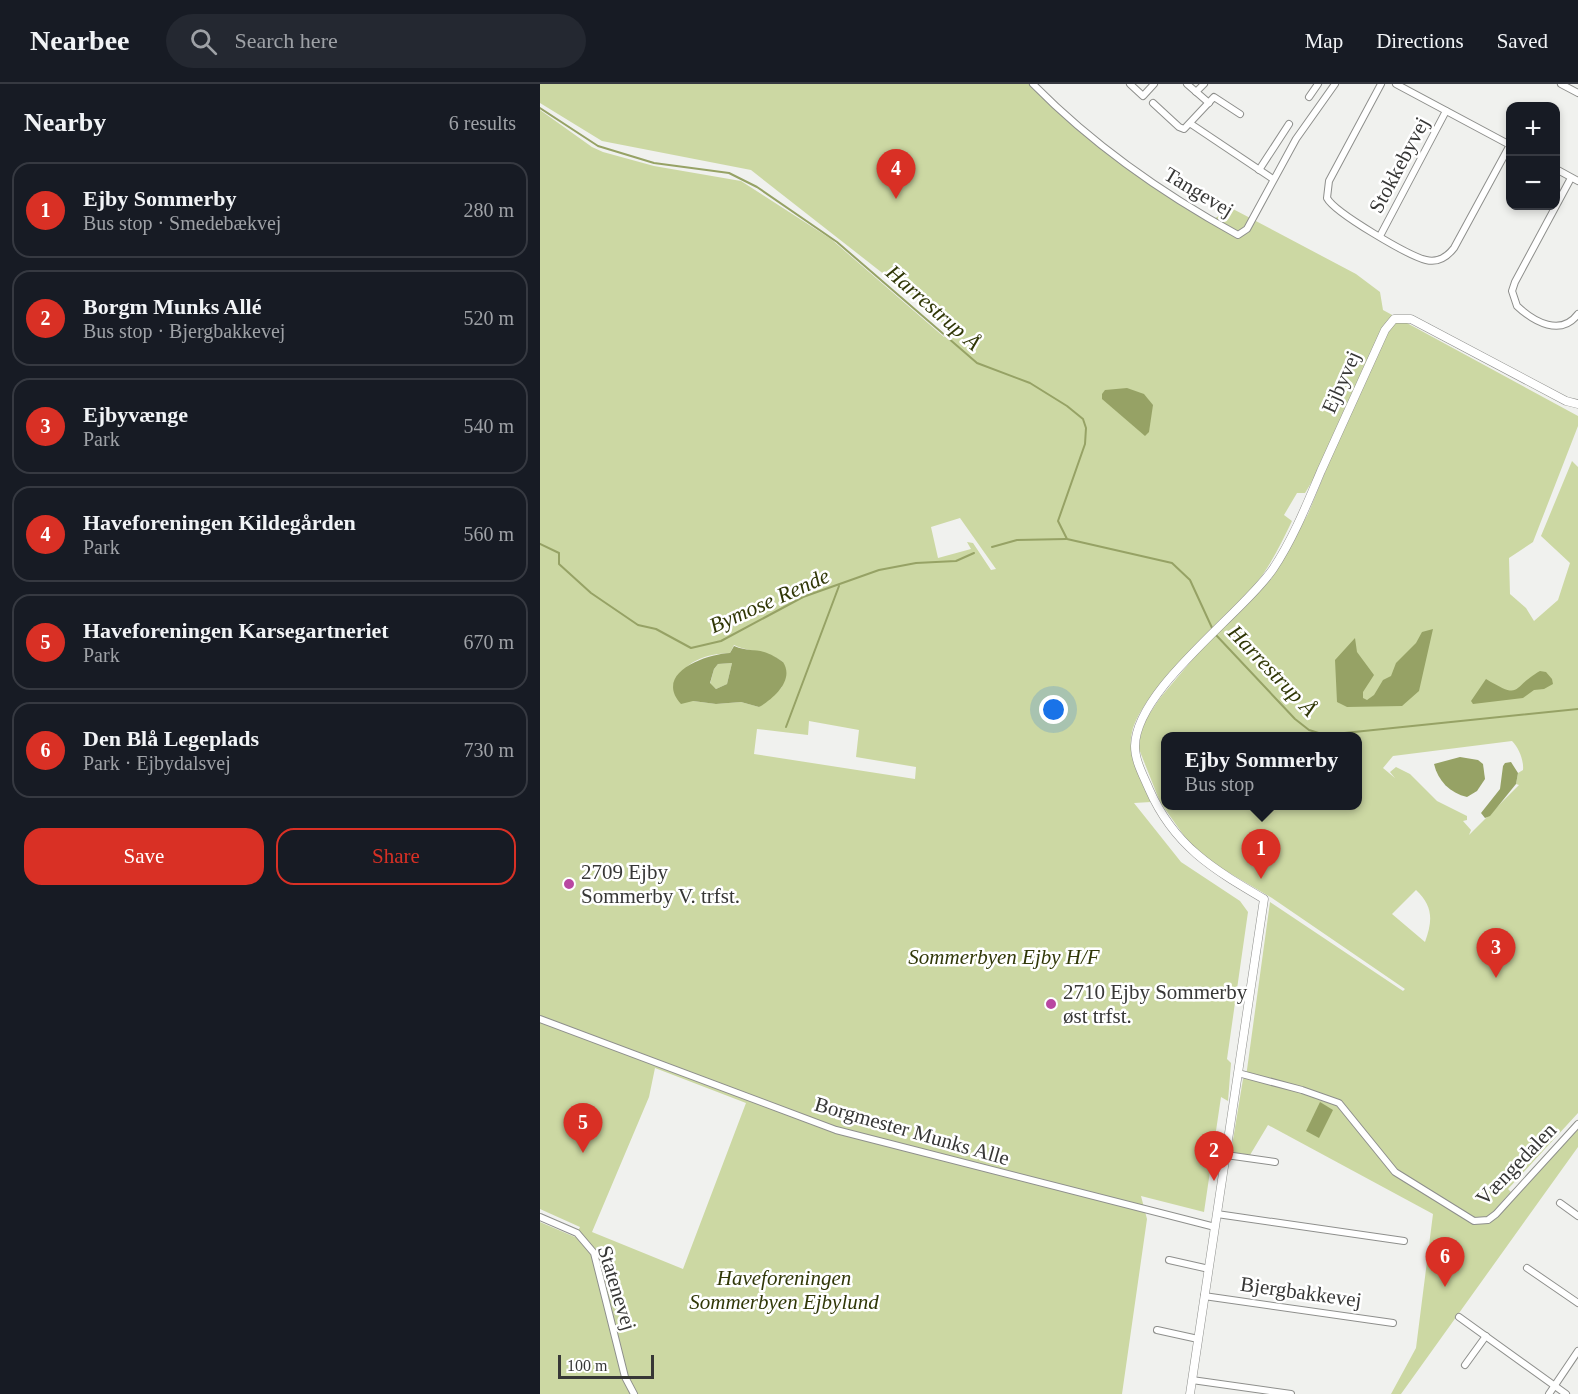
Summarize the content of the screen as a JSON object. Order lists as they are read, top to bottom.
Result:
{
  "streets": {
    "street": [
      "Stokkebyvej",
      "Tangevej",
      "Ejbyvej",
      "Borgmester Munks Alle",
      "Vængedalen",
      "Statenevej",
      "Bjergbakkevej"
    ]
  },
  "crossings": [
    ["Ejbyvej", "Vængedalen"]
  ],
  "water": ["Harrestrup Å", "Bymose Rende"],
  "parks": ["Sommerbyen Ejby H/F", "Haveforeningen Sommerbyen Ejbylund"],
  "places": ["2709 Ejby Sommerby V. trfst.", "2710 Ejby Sommerby øst trfst."],
  "scale_bar": "100 m",
  "page": {
    "header": "Nearbee",
    "search": "Search here",
    "nav": ["Map", "Directions", "Saved"],
    "heading": ["Nearby", "6 results"],
    "map_buttons": ["+", "−"],
    "pins": [
      "4",
      "1",
      "3",
      "5",
      "2",
      "6"
    ],
    "list": [
      {
        "mark": "1",
        "name": "Ejby Sommerby",
        "note": "Bus stop · Smedebækvej",
        "value": "280 m"
      },
      {
        "mark": "2",
        "name": "Borgm Munks Allé",
        "note": "Bus stop · Bjergbakkevej",
        "value": "520 m"
      },
      {
        "mark": "3",
        "name": "Ejbyvænge",
        "note": "Park",
        "value": "540 m"
      },
      {
        "mark": "4",
        "name": "Haveforeningen Kildegården",
        "note": "Park",
        "value": "560 m"
      },
      {
        "mark": "5",
        "name": "Haveforeningen Karsegartneriet",
        "note": "Park",
        "value": "670 m"
      },
      {
        "mark": "6",
        "name": "Den Blå Legeplads",
        "note": "Park · Ejbydalsvej",
        "value": "730 m"
      }
    ],
    "popup": ["Ejby Sommerby", "Bus stop"],
    "buttons": ["Save", "Share"],
    "scale": "100 m"
  }
}
